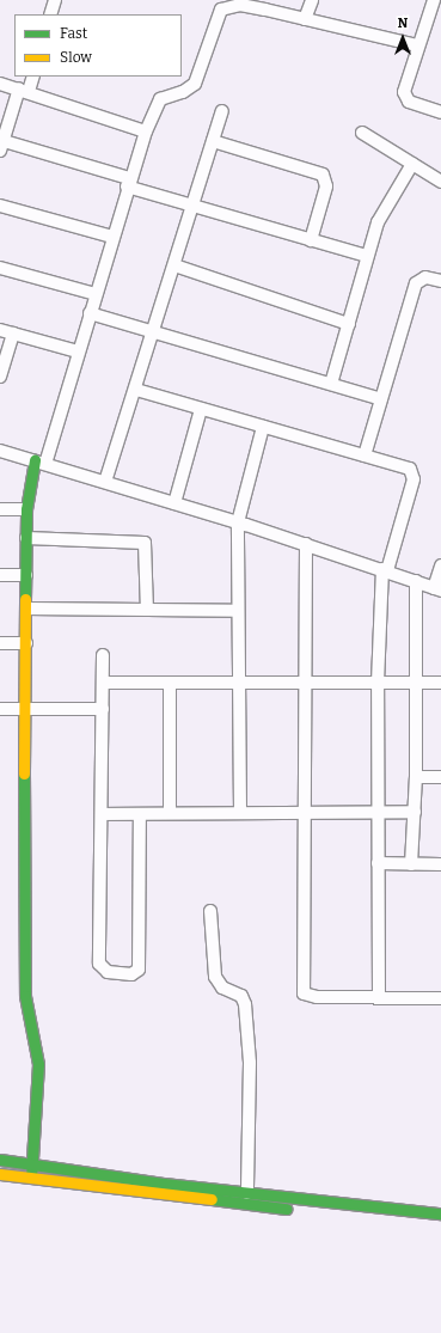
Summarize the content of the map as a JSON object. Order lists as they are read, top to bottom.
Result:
{
  "legend": ["Fast", "Slow"],
  "north": "top"
}
